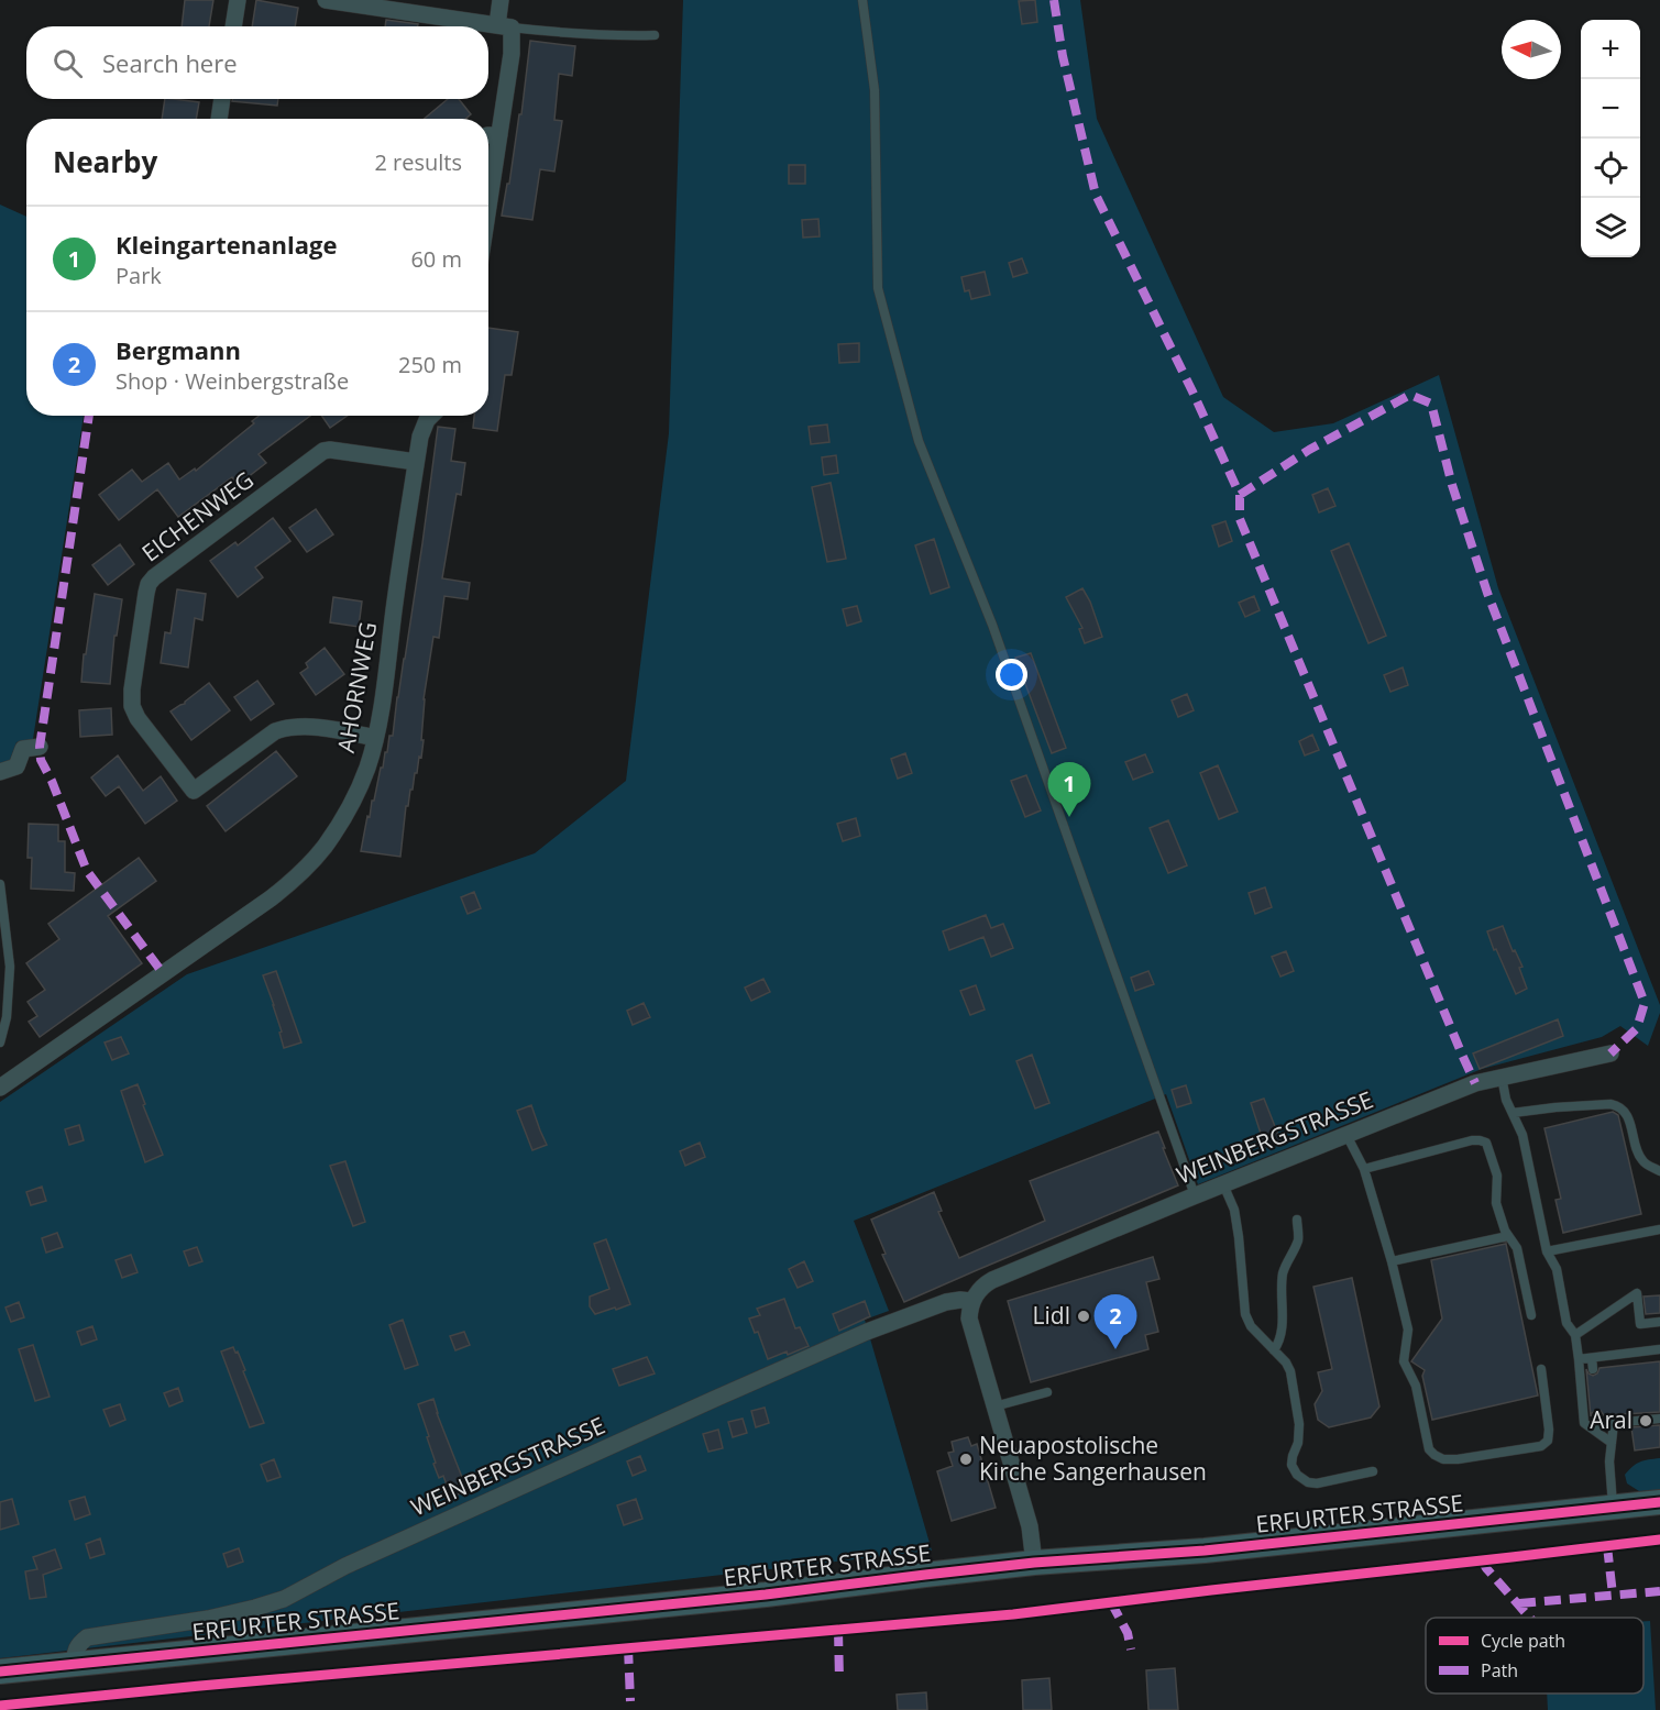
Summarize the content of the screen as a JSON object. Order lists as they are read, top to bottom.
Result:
{
  "streets": {
    "main road": ["ERFURTER STRASSE"],
    "street": ["EICHENWEG", "AHORNWEG", "WEINBERGSTRASSE"]
  },
  "crossings": [
    ["EICHENWEG", "AHORNWEG"],
    ["WEINBERGSTRASSE", "ERFURTER STRASSE"]
  ],
  "places": ["Lidl", "Aral", "Neuapostolische Kirche Sangerhausen"],
  "legend": ["Cycle path", "Path"],
  "north": "left",
  "page": {
    "map_buttons": ["+", "−"],
    "search": "Search here",
    "heading": ["Nearby", "2 results"],
    "list": [
      {
        "mark": "1",
        "name": "Kleingartenanlage",
        "note": "Park",
        "value": "60 m"
      },
      {
        "mark": "2",
        "name": "Bergmann",
        "note": "Shop · Weinbergstraße",
        "value": "250 m"
      }
    ],
    "pins": ["1", "2"]
  }
}
